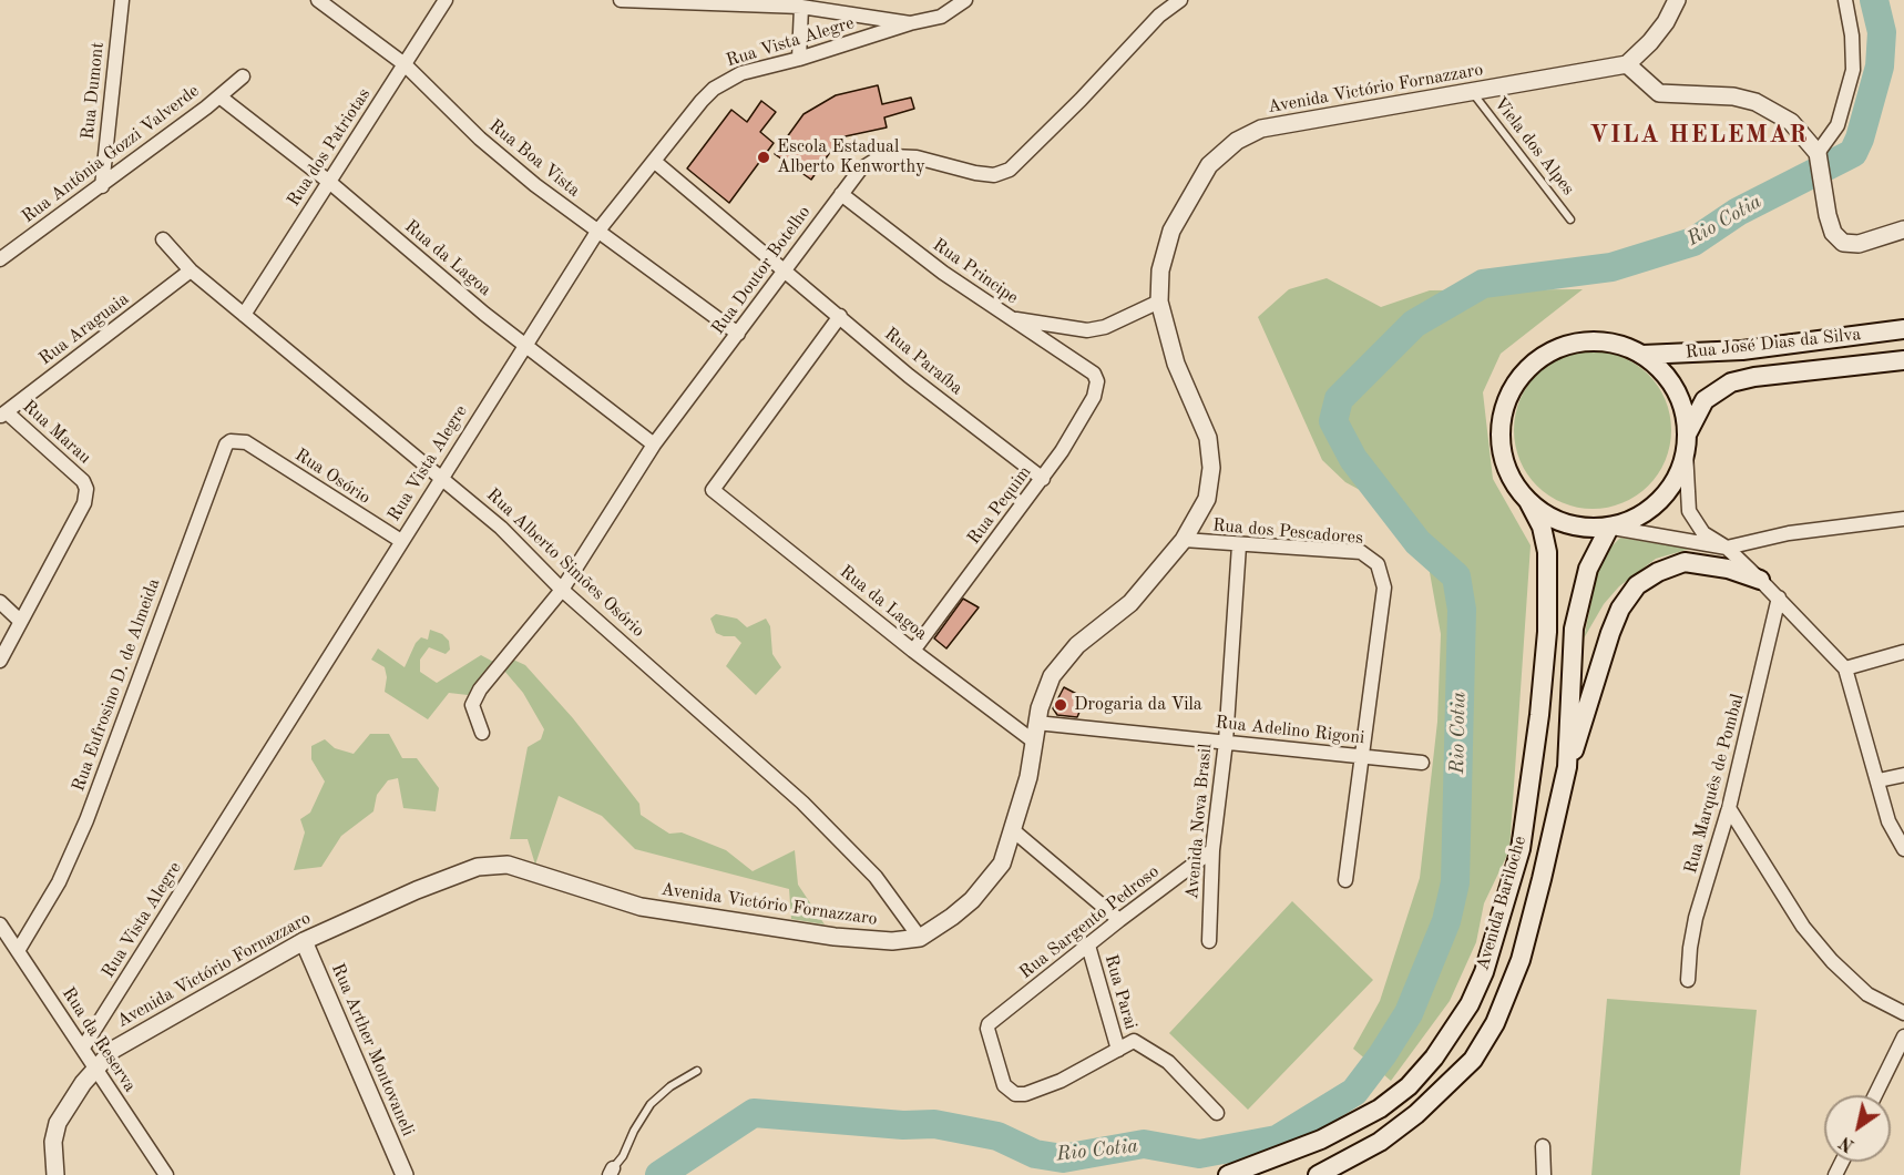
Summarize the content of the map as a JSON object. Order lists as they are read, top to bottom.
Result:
{
  "streets": {
    "main road": ["Rua José Dias da Silva", "Avenida Bariloche"],
    "street": [
      "Rua Vista Alegre",
      "Avenida Victório Fornazzaro",
      "Rua Dumont",
      "Rua dos Patriotas",
      "Rua Antônia Gozzi Valverde",
      "Rua Boa Vista",
      "Rua da Lagoa",
      "Rua Doutor Botelho",
      "Rua Principe",
      "Rua Araguaia",
      "Rua Paraíba",
      "Rua Marau",
      "Rua Osório",
      "Rua Pequim",
      "Rua dos Pescadores",
      "Rua Alberto Simões Osório",
      "Rua Eufrosino D. de Almeida",
      "Rua Adelino Rigoni",
      "Rua Marquês de Pombal",
      "Avenida Nova Brasil",
      "Rua Sargento Pedroso",
      "Rua Parai",
      "Rua da Reserva",
      "Rua Arther Montovaneli"
    ],
    "lane": ["Viela dos Alpes"]
  },
  "crossings": [
    ["Rua Vista Alegre", "Rua Boa Vista"],
    ["Rua Vista Alegre", "Rua da Lagoa"],
    ["Rua Vista Alegre", "Rua Paraíba"],
    ["Rua Vista Alegre", "Rua Osório"],
    ["Rua Vista Alegre", "Rua Alberto Simões Osório"],
    ["Rua Vista Alegre", "Rua da Reserva"],
    ["Avenida Victório Fornazzaro", "Viela dos Alpes"],
    ["Avenida Victório Fornazzaro", "Rua da Lagoa"],
    ["Avenida Victório Fornazzaro", "Rua dos Pescadores"],
    ["Avenida Victório Fornazzaro", "Rua Alberto Simões Osório"],
    ["Avenida Victório Fornazzaro", "Rua Adelino Rigoni"],
    ["Avenida Victório Fornazzaro", "Rua da Reserva"],
    ["Avenida Victório Fornazzaro", "Rua Arther Montovaneli"],
    ["Rua Dumont", "Rua Antônia Gozzi Valverde"],
    ["Rua dos Patriotas", "Rua Boa Vista"],
    ["Rua dos Patriotas", "Rua da Lagoa"],
    ["Rua dos Patriotas", "Rua Alberto Simões Osório"],
    ["Rua Antônia Gozzi Valverde", "Rua da Lagoa"],
    ["Rua Boa Vista", "Rua Doutor Botelho"],
    ["Rua da Lagoa", "Rua Doutor Botelho"],
    ["Rua da Lagoa", "Rua Paraíba"],
    ["Rua da Lagoa", "Rua Pequim"],
    ["Rua Doutor Botelho", "Rua Principe"],
    ["Rua Doutor Botelho", "Rua Paraíba"],
    ["Rua Doutor Botelho", "Rua Alberto Simões Osório"],
    ["Rua Principe", "Rua Pequim"],
    ["Rua Araguaia", "Rua Marau"],
    ["Rua Araguaia", "Rua Alberto Simões Osório"],
    ["Rua José Dias da Silva", "Avenida Bariloche"],
    ["Rua Paraíba", "Rua Pequim"],
    ["Rua Osório", "Rua Eufrosino D. de Almeida"],
    ["Rua dos Pescadores", "Rua Adelino Rigoni"],
    ["Rua dos Pescadores", "Avenida Nova Brasil"],
    ["Rua Eufrosino D. de Almeida", "Rua da Reserva"],
    ["Rua Adelino Rigoni", "Avenida Nova Brasil"],
    ["Avenida Nova Brasil", "Rua Sargento Pedroso"],
    ["Rua Sargento Pedroso", "Rua Parai"]
  ],
  "districts": ["VILA HELEMAR"],
  "water": ["Rio Cotia"],
  "places": ["Escola Estadual Alberto Kenworthy", "Drogaria da Vila"],
  "north": "bottom left"
}
